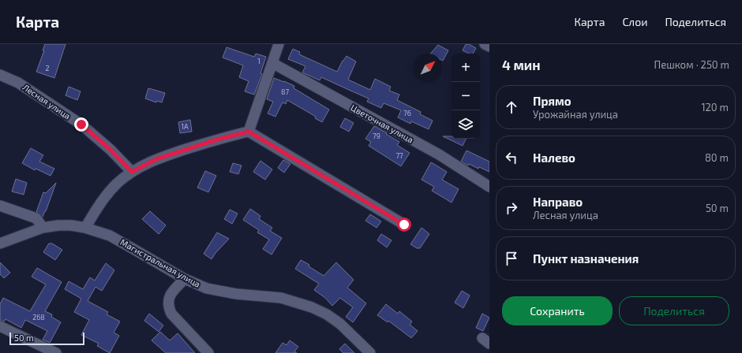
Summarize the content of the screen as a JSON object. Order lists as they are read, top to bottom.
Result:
{
  "streets": {
    "street": ["Лесная улица", "Цветочная улица", "Магистральная улица"]
  },
  "house_numbers": [
    "1",
    "2",
    "87",
    "76",
    "1А",
    "79",
    "77",
    "268"
  ],
  "scale_bar": "50 m",
  "north": "top right",
  "page": {
    "header": "Карта",
    "nav": ["Карта", "Слои", "Поделиться"],
    "heading": ["4 мин", "Пешком · 250 m"],
    "map_buttons": ["+", "−"],
    "list": [
      ["Прямо", "Урожайная улица", "120 m"],
      ["Налево", "80 m"],
      ["Направо", "Лесная улица", "50 m"],
      "Пункт назначения"
    ],
    "buttons": ["Сохранить", "Поделиться"],
    "scale": "50 m"
  }
}
